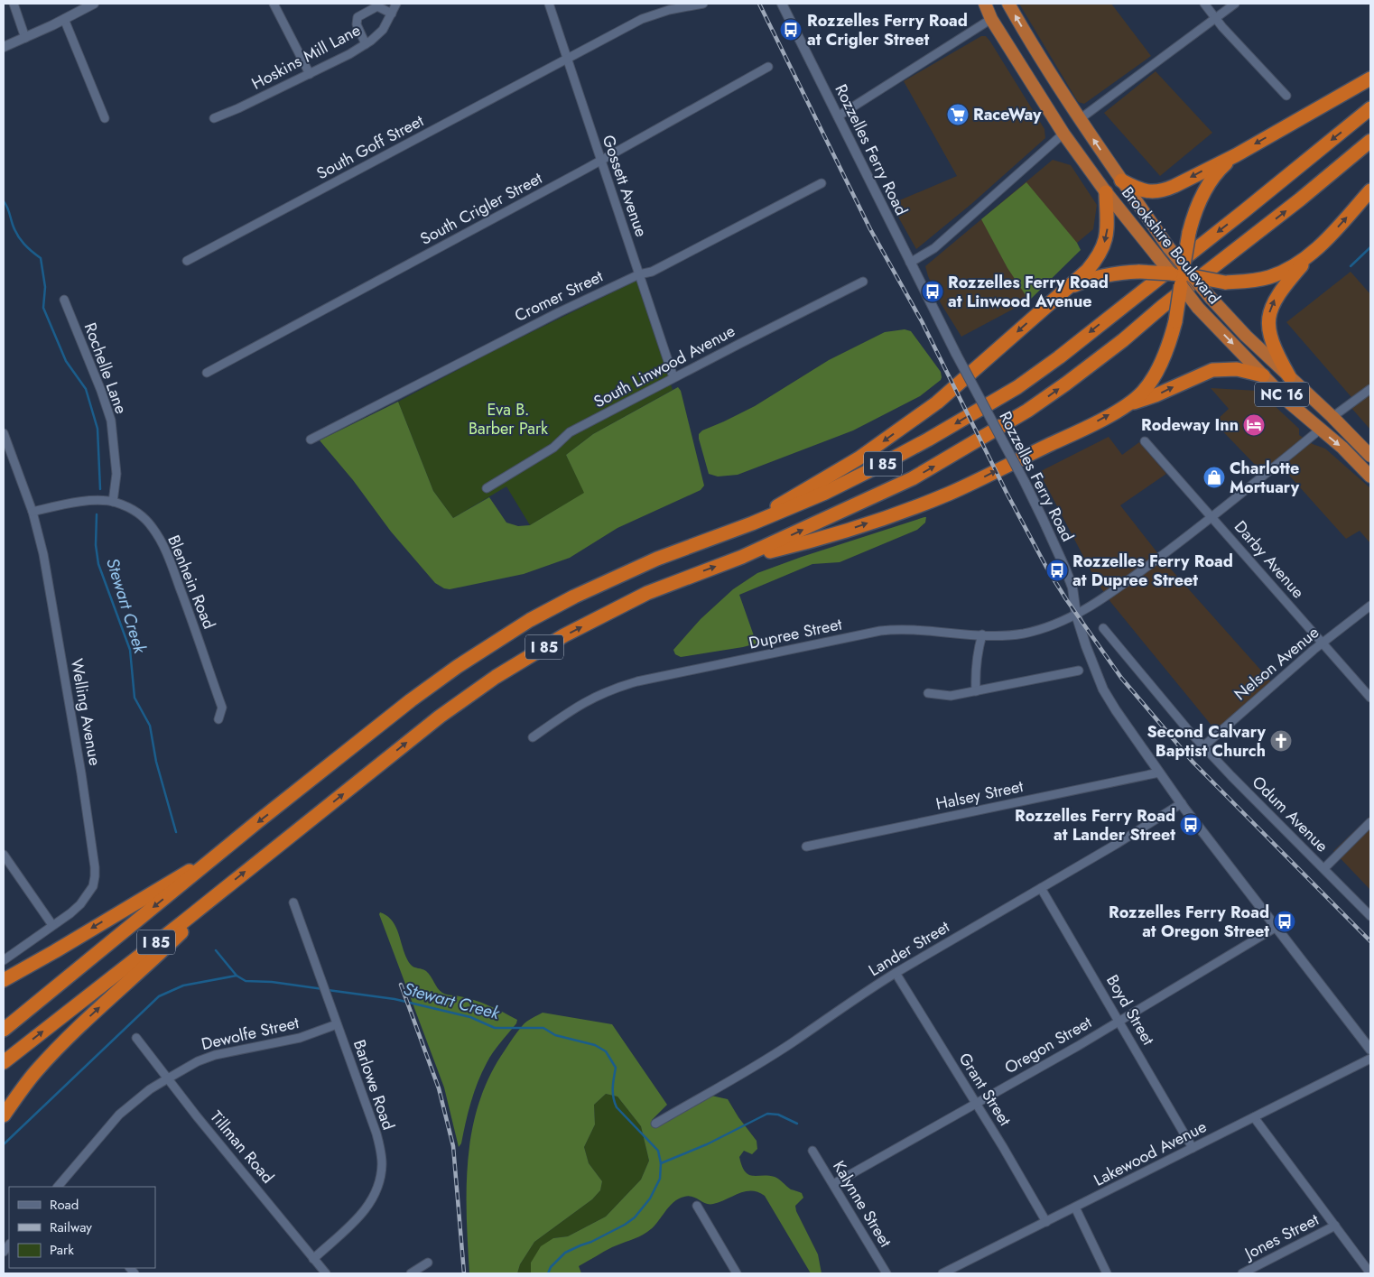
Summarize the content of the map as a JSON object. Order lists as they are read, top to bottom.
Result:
{
  "streets": {
    "highway": ["Brookshire Boulevard", "NC 16", "I 85"],
    "street": [
      "Hoskins Mill Lane",
      "South Goff Street",
      "Rozzelles Ferry Road",
      "Gossett Avenue",
      "South Crigler Street",
      "Cromer Street",
      "South Linwood Avenue",
      "Rochelle Lane",
      "Darby Avenue",
      "Blenhein Road",
      "Dupree Street",
      "Nelson Avenue",
      "Welling Avenue",
      "Halsey Street",
      "Odum Avenue",
      "Lander Street",
      "Boyd Street",
      "Dewolfe Street",
      "Oregon Street",
      "Barlowe Road",
      "Grant Street",
      "Tillman Road",
      "Lakewood Avenue",
      "Kalynne Street",
      "Jones Street"
    ]
  },
  "crossings": [
    ["South Goff Street", "Gossett Avenue"],
    ["Rozzelles Ferry Road", "Dupree Street"],
    ["Rozzelles Ferry Road", "Halsey Street"],
    ["Rozzelles Ferry Road", "Lander Street"],
    ["Rozzelles Ferry Road", "Oregon Street"],
    ["Gossett Avenue", "South Crigler Street"],
    ["Gossett Avenue", "Cromer Street"],
    ["Gossett Avenue", "South Linwood Avenue"],
    ["Brookshire Boulevard", "Dupree Street"],
    ["Rochelle Lane", "Blenhein Road"],
    ["Darby Avenue", "Dupree Street"],
    ["Darby Avenue", "Nelson Avenue"],
    ["Blenhein Road", "Welling Avenue"],
    ["Nelson Avenue", "Odum Avenue"],
    ["Lander Street", "Boyd Street"],
    ["Lander Street", "Grant Street"],
    ["Boyd Street", "Oregon Street"],
    ["Boyd Street", "Lakewood Avenue"],
    ["Dewolfe Street", "Barlowe Road"],
    ["Dewolfe Street", "Tillman Road"],
    ["Oregon Street", "Grant Street"],
    ["Oregon Street", "Kalynne Street"],
    ["Barlowe Road", "Tillman Road"],
    ["Grant Street", "Lakewood Avenue"]
  ],
  "water": ["Stewart Creek"],
  "parks": ["Eva B. Barber Park"],
  "places": {
    "bus stop": [
      "Rozzelles Ferry Road at Crigler Street",
      "Rozzelles Ferry Road at Linwood Avenue",
      "Rozzelles Ferry Road at Dupree Street",
      "Rozzelles Ferry Road at Lander Street",
      "Rozzelles Ferry Road at Oregon Street"
    ],
    "supermarket": ["RaceWay"],
    "hotel": ["Rodeway Inn"],
    "shop": ["Charlotte Mortuary"],
    "church": ["Second Calvary Baptist Church"]
  },
  "legend": ["Road", "Railway", "Park"]
}
